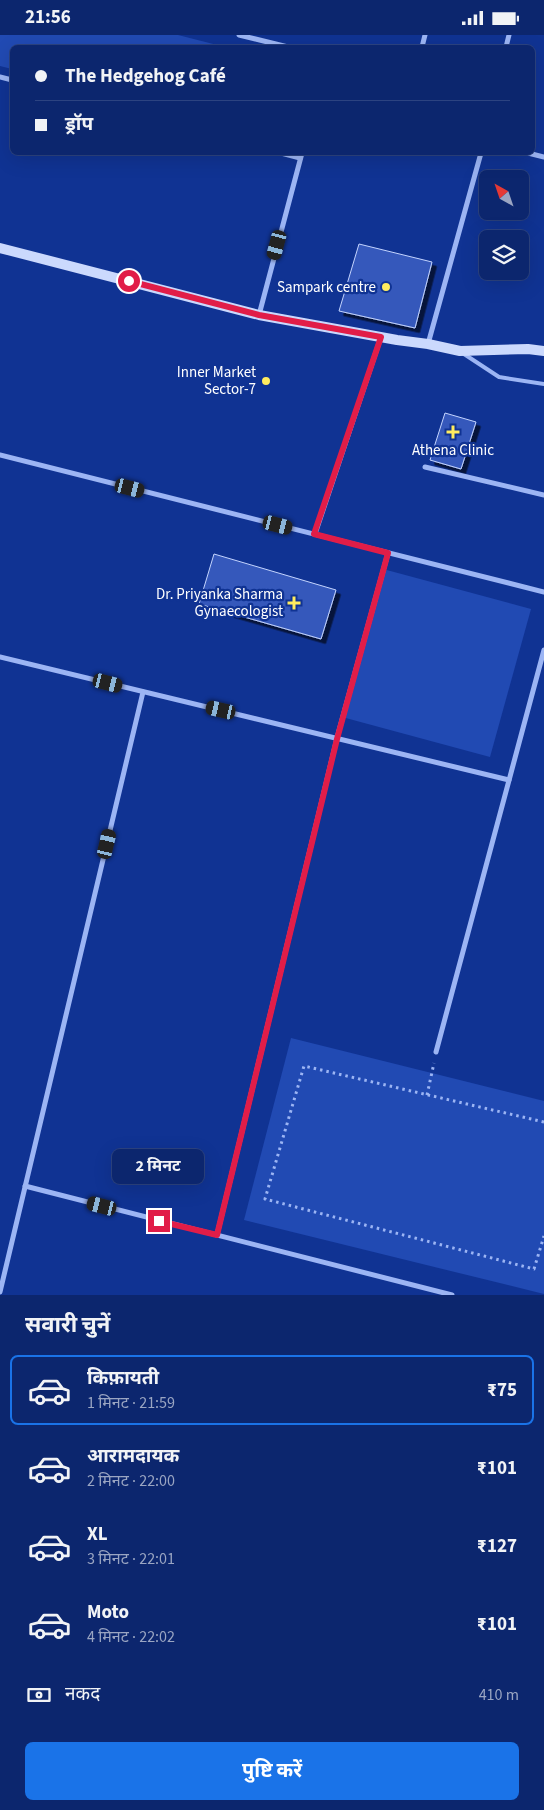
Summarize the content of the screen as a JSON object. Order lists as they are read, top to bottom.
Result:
{
  "places": {
    "other": ["Sampark centre", "Inner Market Sector-7"],
    "health": ["Athena Clinic", "Dr. Priyanka Sharma Gynaecologist"]
  },
  "north": "top left",
  "page": {
    "status": "21:56",
    "banner": ["The Hedgehog Café", "ड्रॉप"],
    "bubble": "2 मिनट",
    "heading": "सवारी चुनें",
    "list": [
      {
        "name": "किफ़ायती",
        "note": "1 मिनट · 21:59",
        "value": "₹75"
      },
      {
        "name": "आरामदायक",
        "note": "2 मिनट · 22:00",
        "value": "₹101"
      },
      {
        "name": "XL",
        "note": "3 मिनट · 22:01",
        "value": "₹127"
      },
      {
        "name": "Moto",
        "note": "4 मिनट · 22:02",
        "value": "₹101"
      }
    ],
    "pay": ["नकद", "410 m"],
    "buttons": "पुष्टि करें"
  }
}
